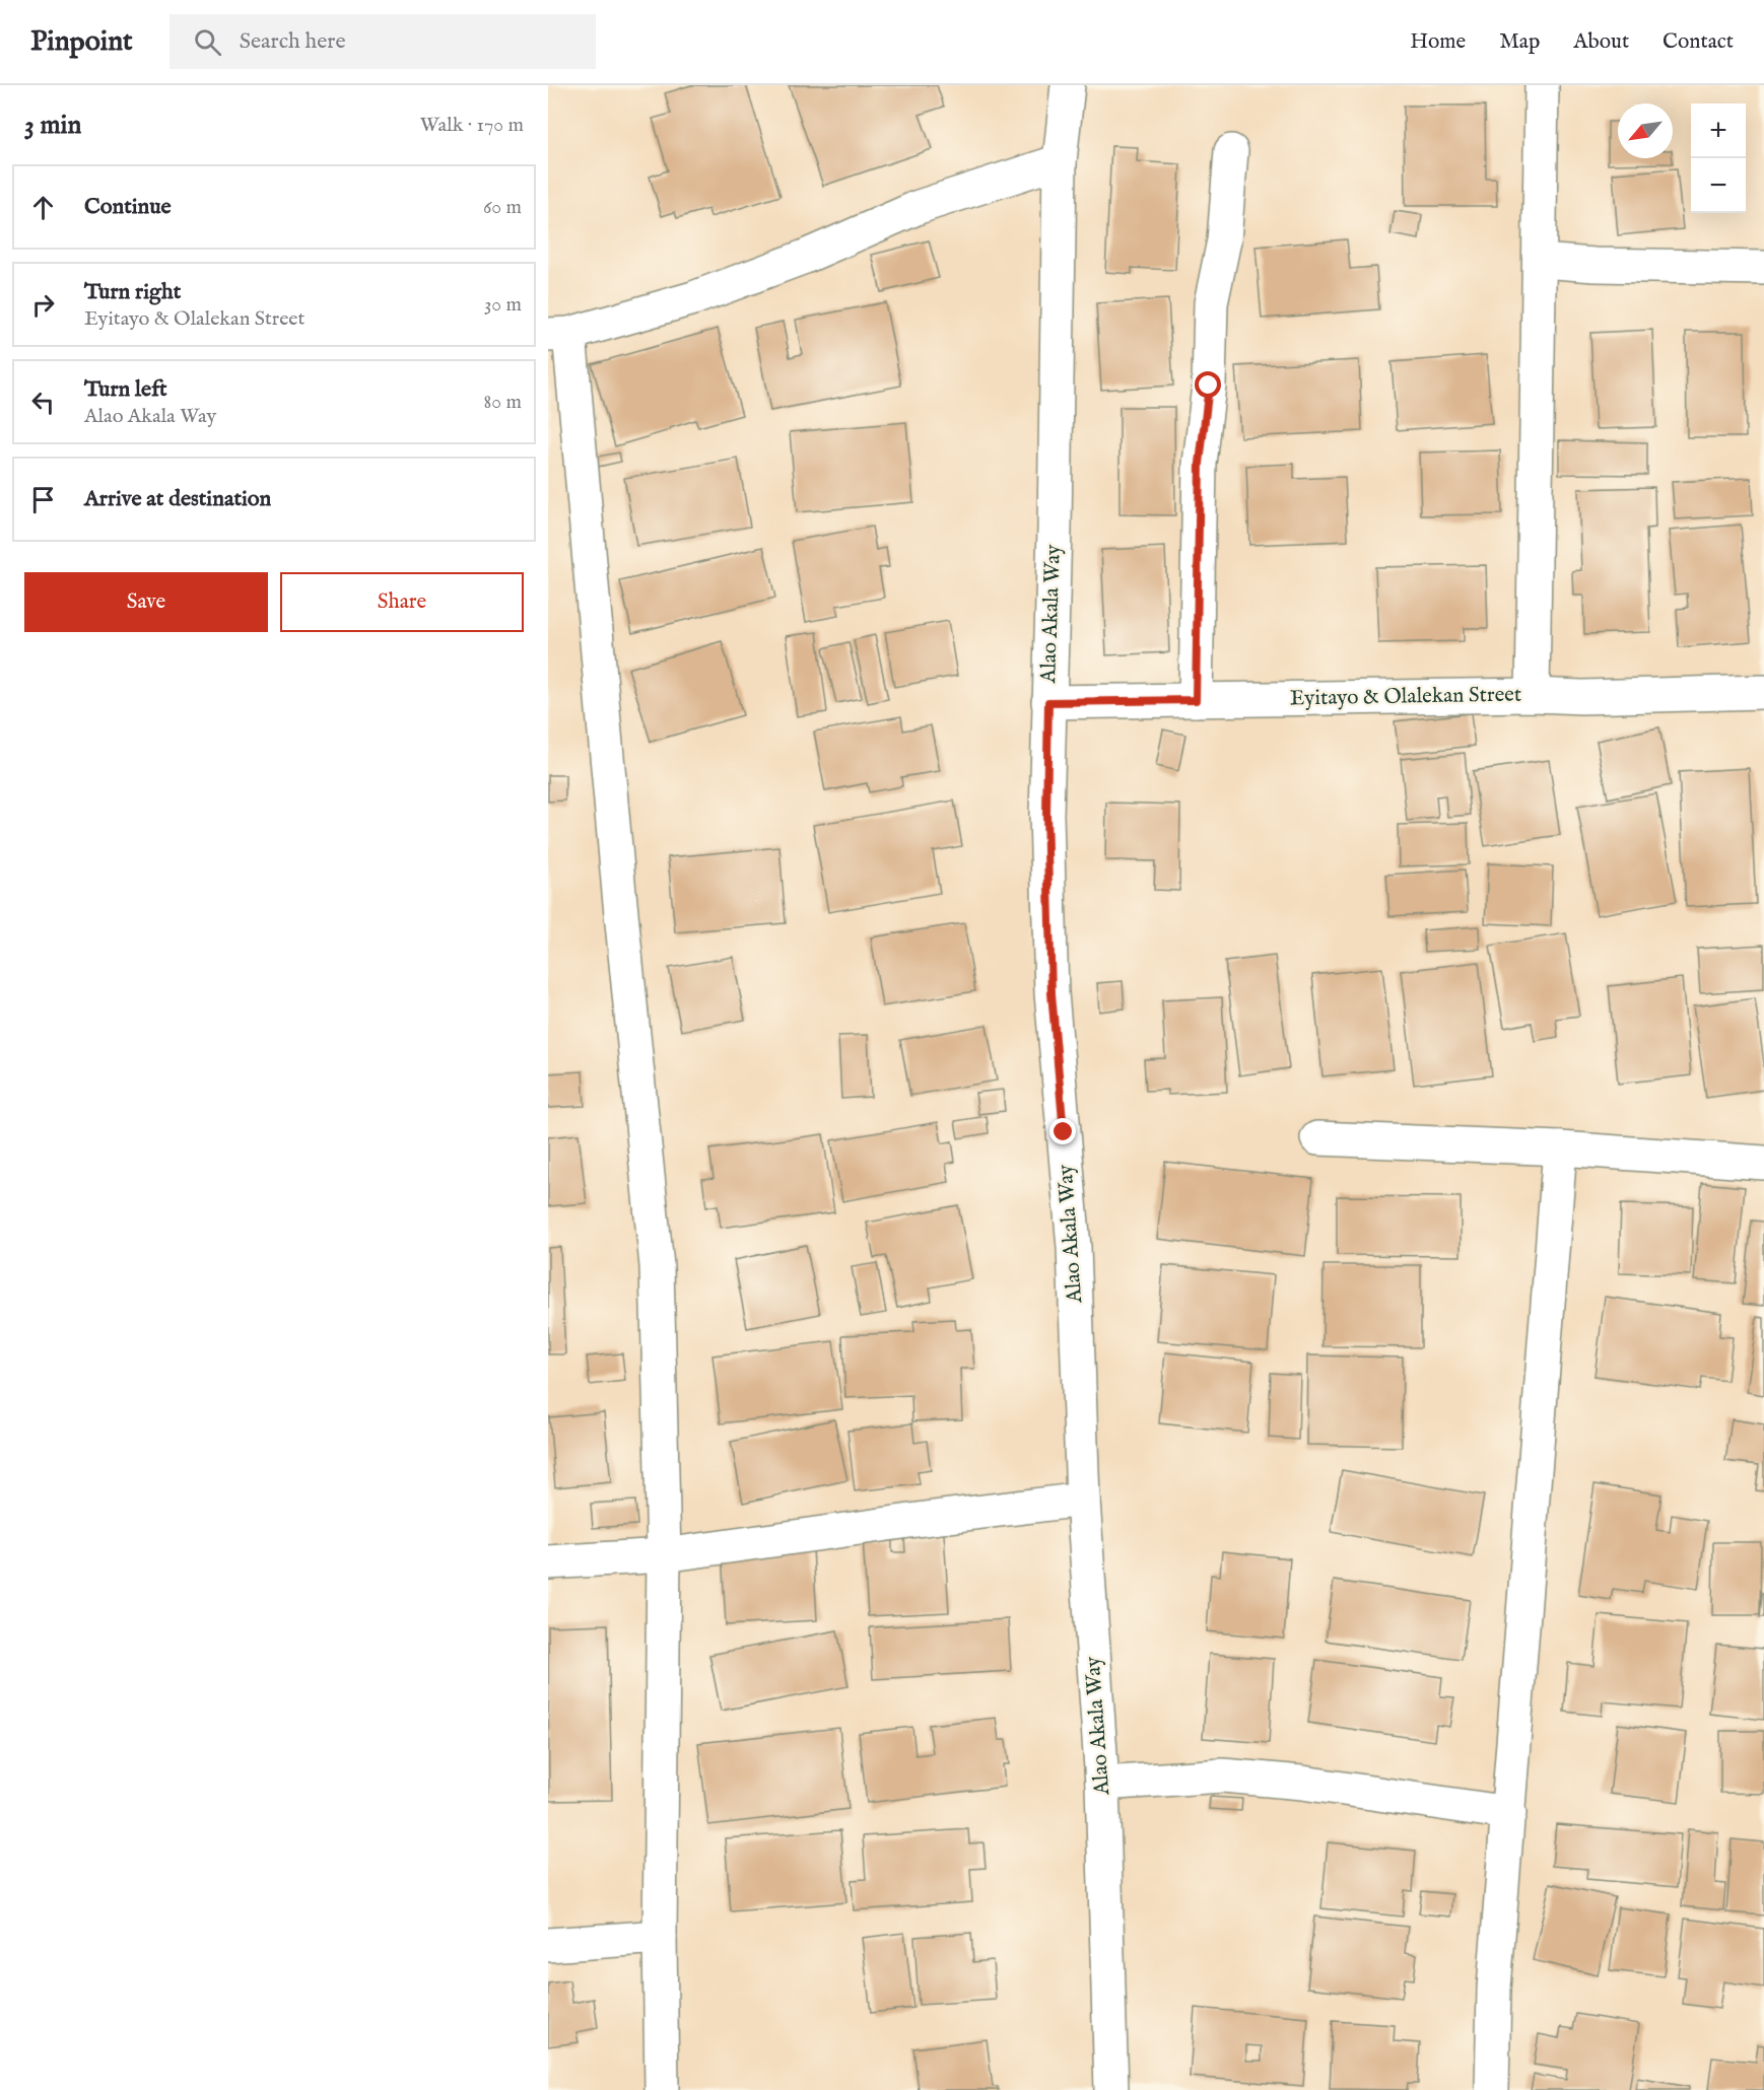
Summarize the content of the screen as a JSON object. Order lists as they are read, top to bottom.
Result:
{
  "streets": {
    "street": ["Alao Akala Way", "Eyitayo & Olalekan Street"]
  },
  "crossings": [
    ["Alao Akala Way", "Eyitayo & Olalekan Street"]
  ],
  "north": "bottom left",
  "page": {
    "header": "Pinpoint",
    "search": "Search here",
    "nav": [
      "Home",
      "Map",
      "About",
      "Contact"
    ],
    "heading": ["3 min", "Walk · 170 m"],
    "map_buttons": ["+", "−"],
    "list": [
      ["Continue", "60 m"],
      ["Turn right", "Eyitayo & Olalekan Street", "30 m"],
      ["Turn left", "Alao Akala Way", "80 m"],
      "Arrive at destination"
    ],
    "buttons": ["Save", "Share"]
  }
}
